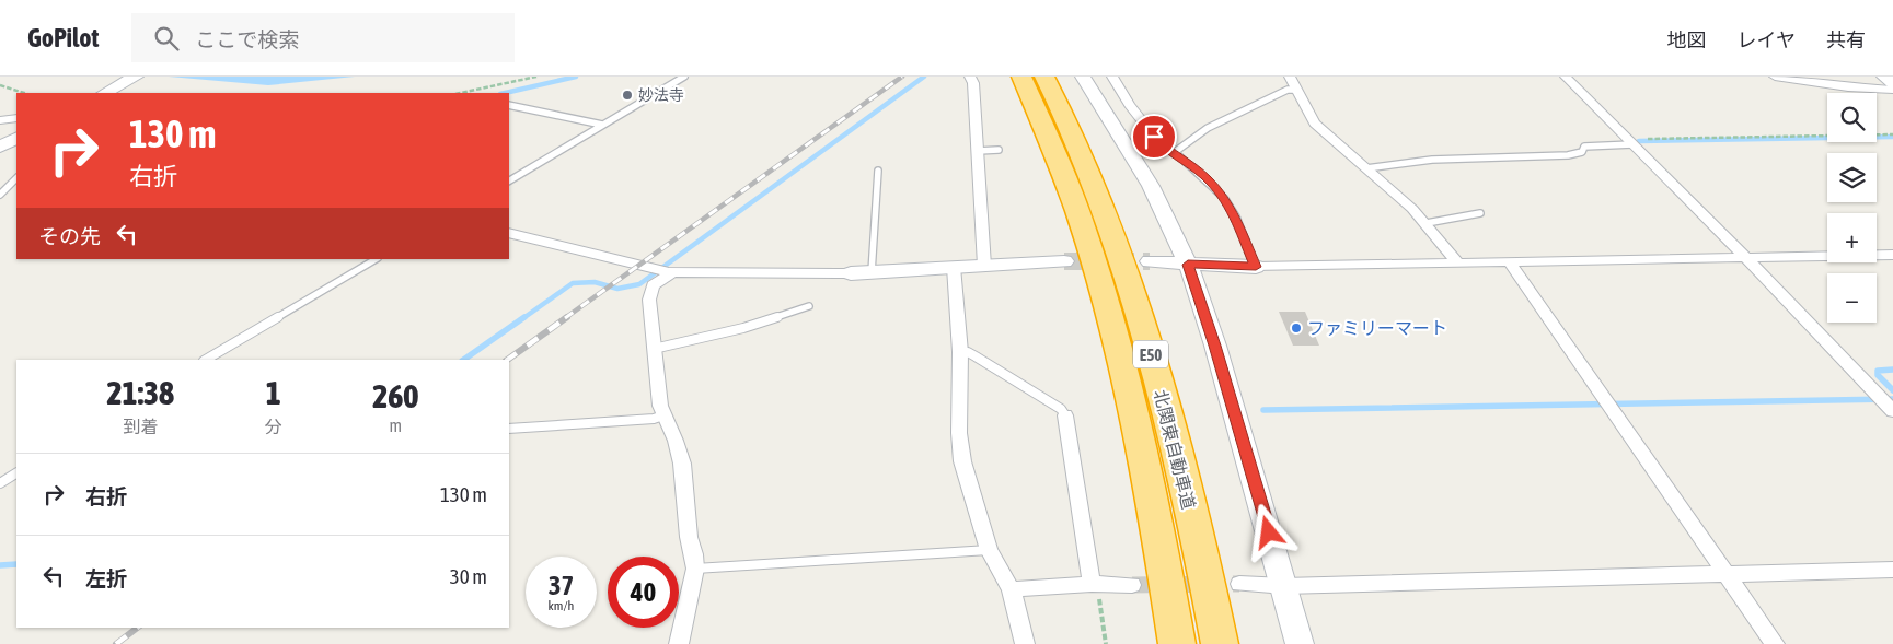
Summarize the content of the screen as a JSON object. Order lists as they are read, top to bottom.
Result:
{
  "streets": {
    "highway": ["E50", "北関東自動車道"]
  },
  "places": ["妙法寺", "ファミリーマート"],
  "page": {
    "header": "GoPilot",
    "search": "ここで検索",
    "nav": ["地図", "レイヤ", "共有"],
    "map_buttons": ["+", "−"],
    "turn": ["130 m", "右折"],
    "then": "その先",
    "eta": [
      "21:38",
      "到着",
      "1",
      "分",
      "260",
      "m"
    ],
    "list": [
      {
        "name": "右折",
        "value": "130 m"
      },
      {
        "name": "左折",
        "value": "30 m"
      }
    ],
    "speed": "37 km/h",
    "limit": "40"
  }
}
